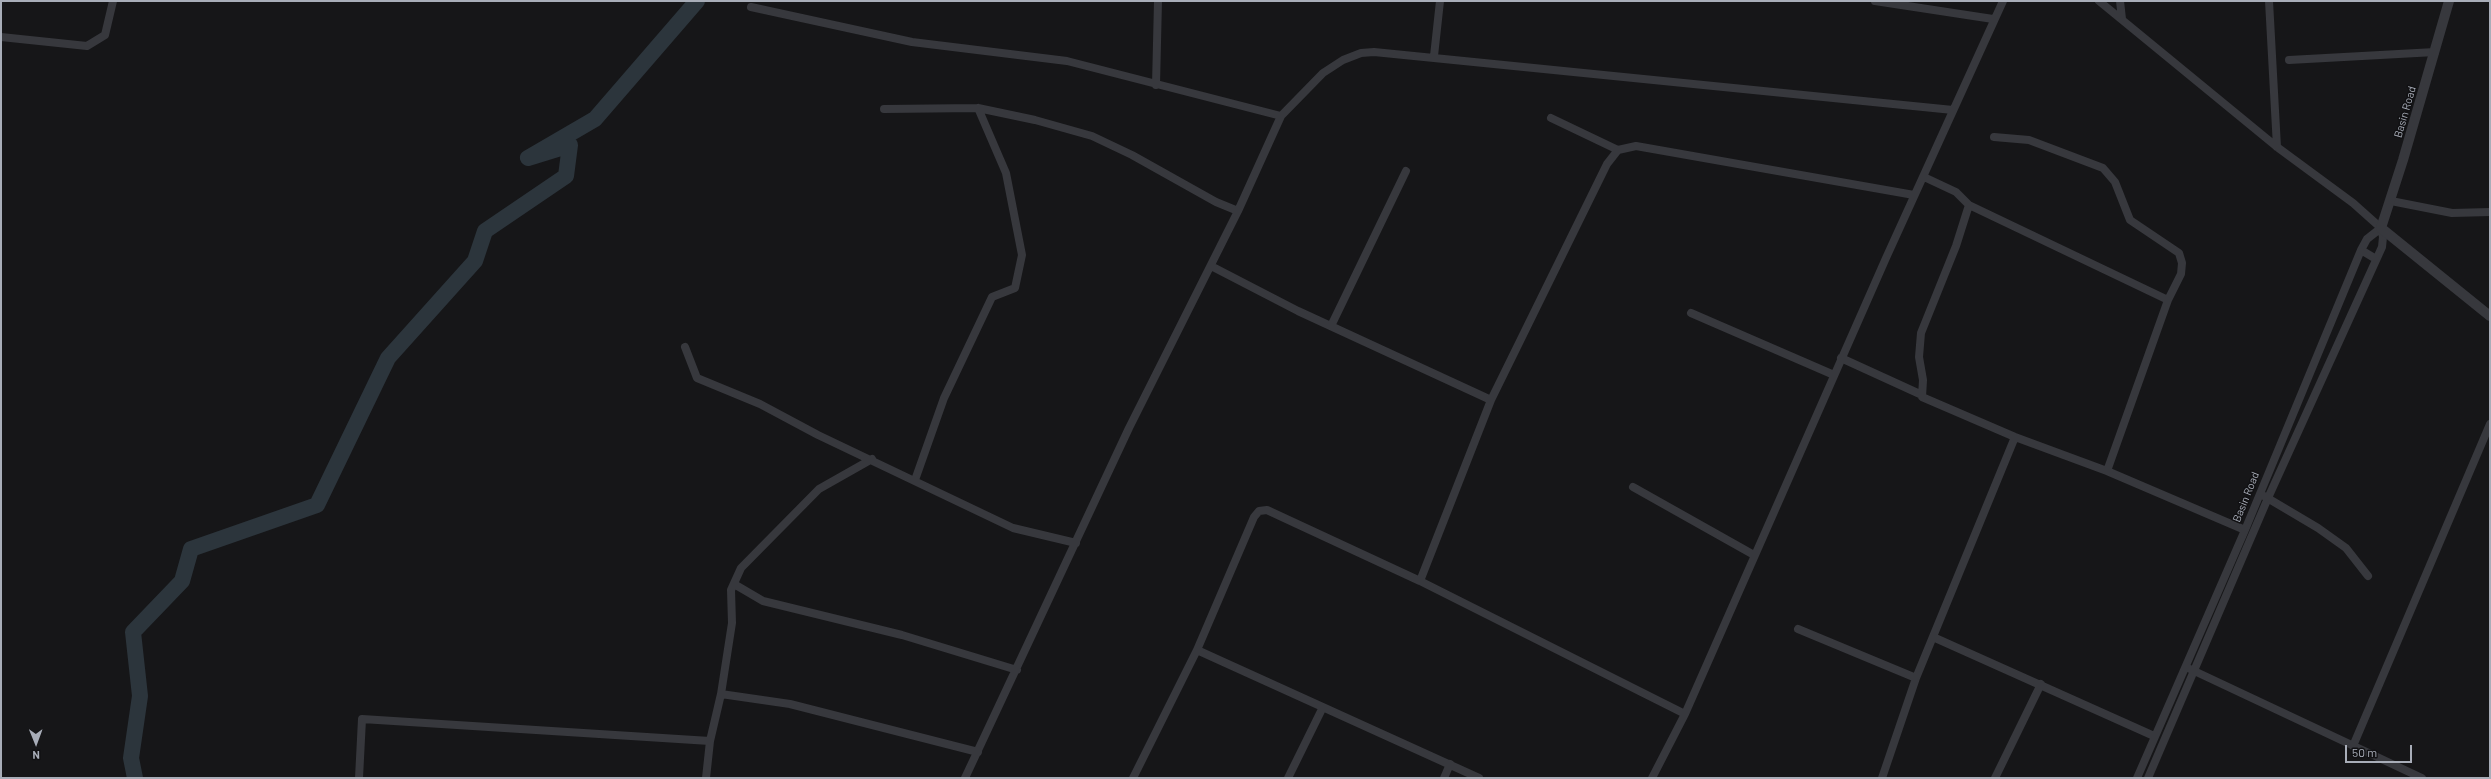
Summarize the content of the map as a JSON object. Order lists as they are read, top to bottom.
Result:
{
  "streets": {
    "street": ["Basin Road"]
  },
  "scale_bar": "50 m",
  "north": "bottom"
}
